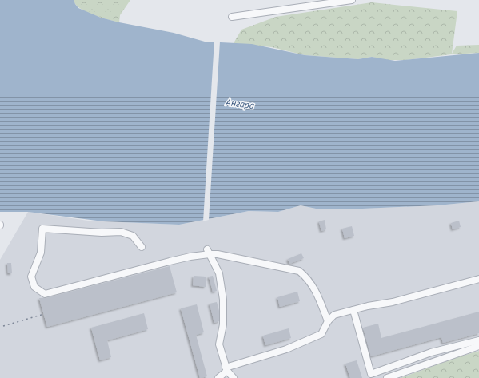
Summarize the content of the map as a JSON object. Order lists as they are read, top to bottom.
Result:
{
  "water": ["Ангара"]
}
